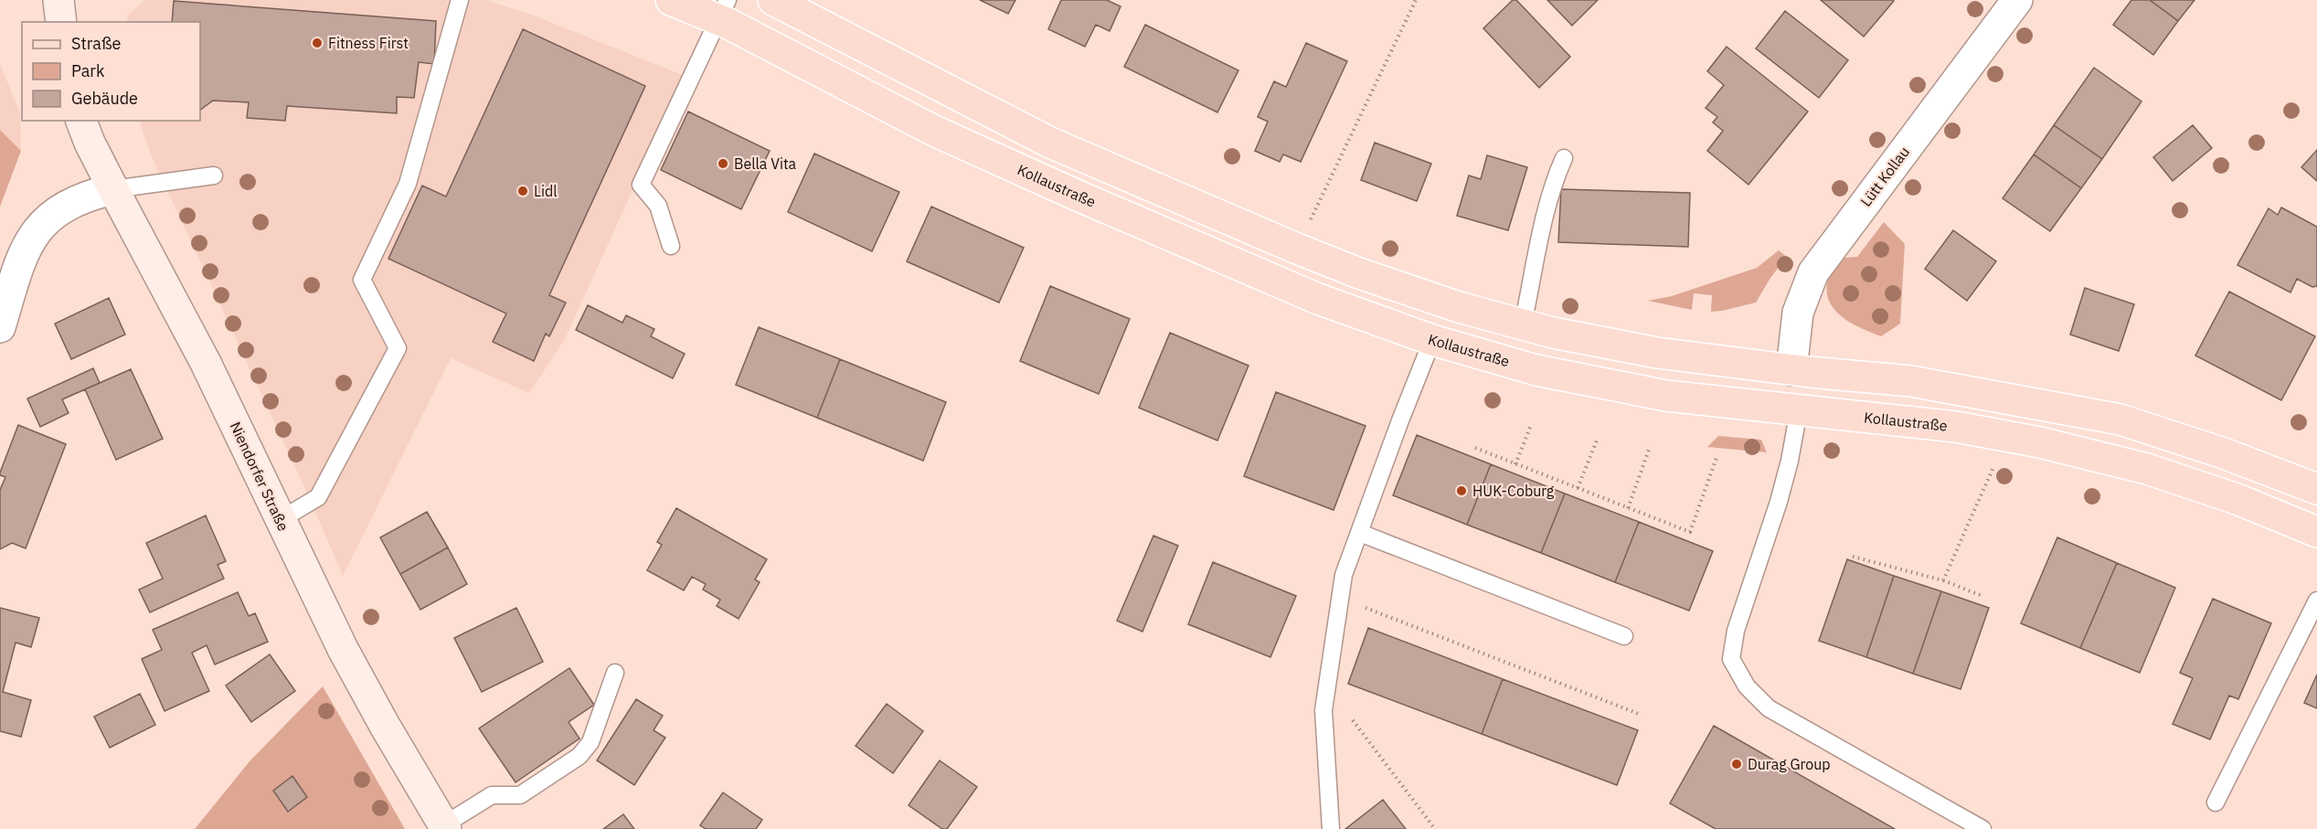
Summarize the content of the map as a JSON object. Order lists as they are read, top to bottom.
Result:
{
  "streets": {
    "main road": ["Kollaustraße", "Niendorfer Straße"],
    "street": ["Lütt Kollau"]
  },
  "places": [
    "Fitness First",
    "Bella Vita",
    "Lidl",
    "HUK-Coburg",
    "Durag Group"
  ],
  "legend": ["Straße", "Park", "Gebäude"]
}
